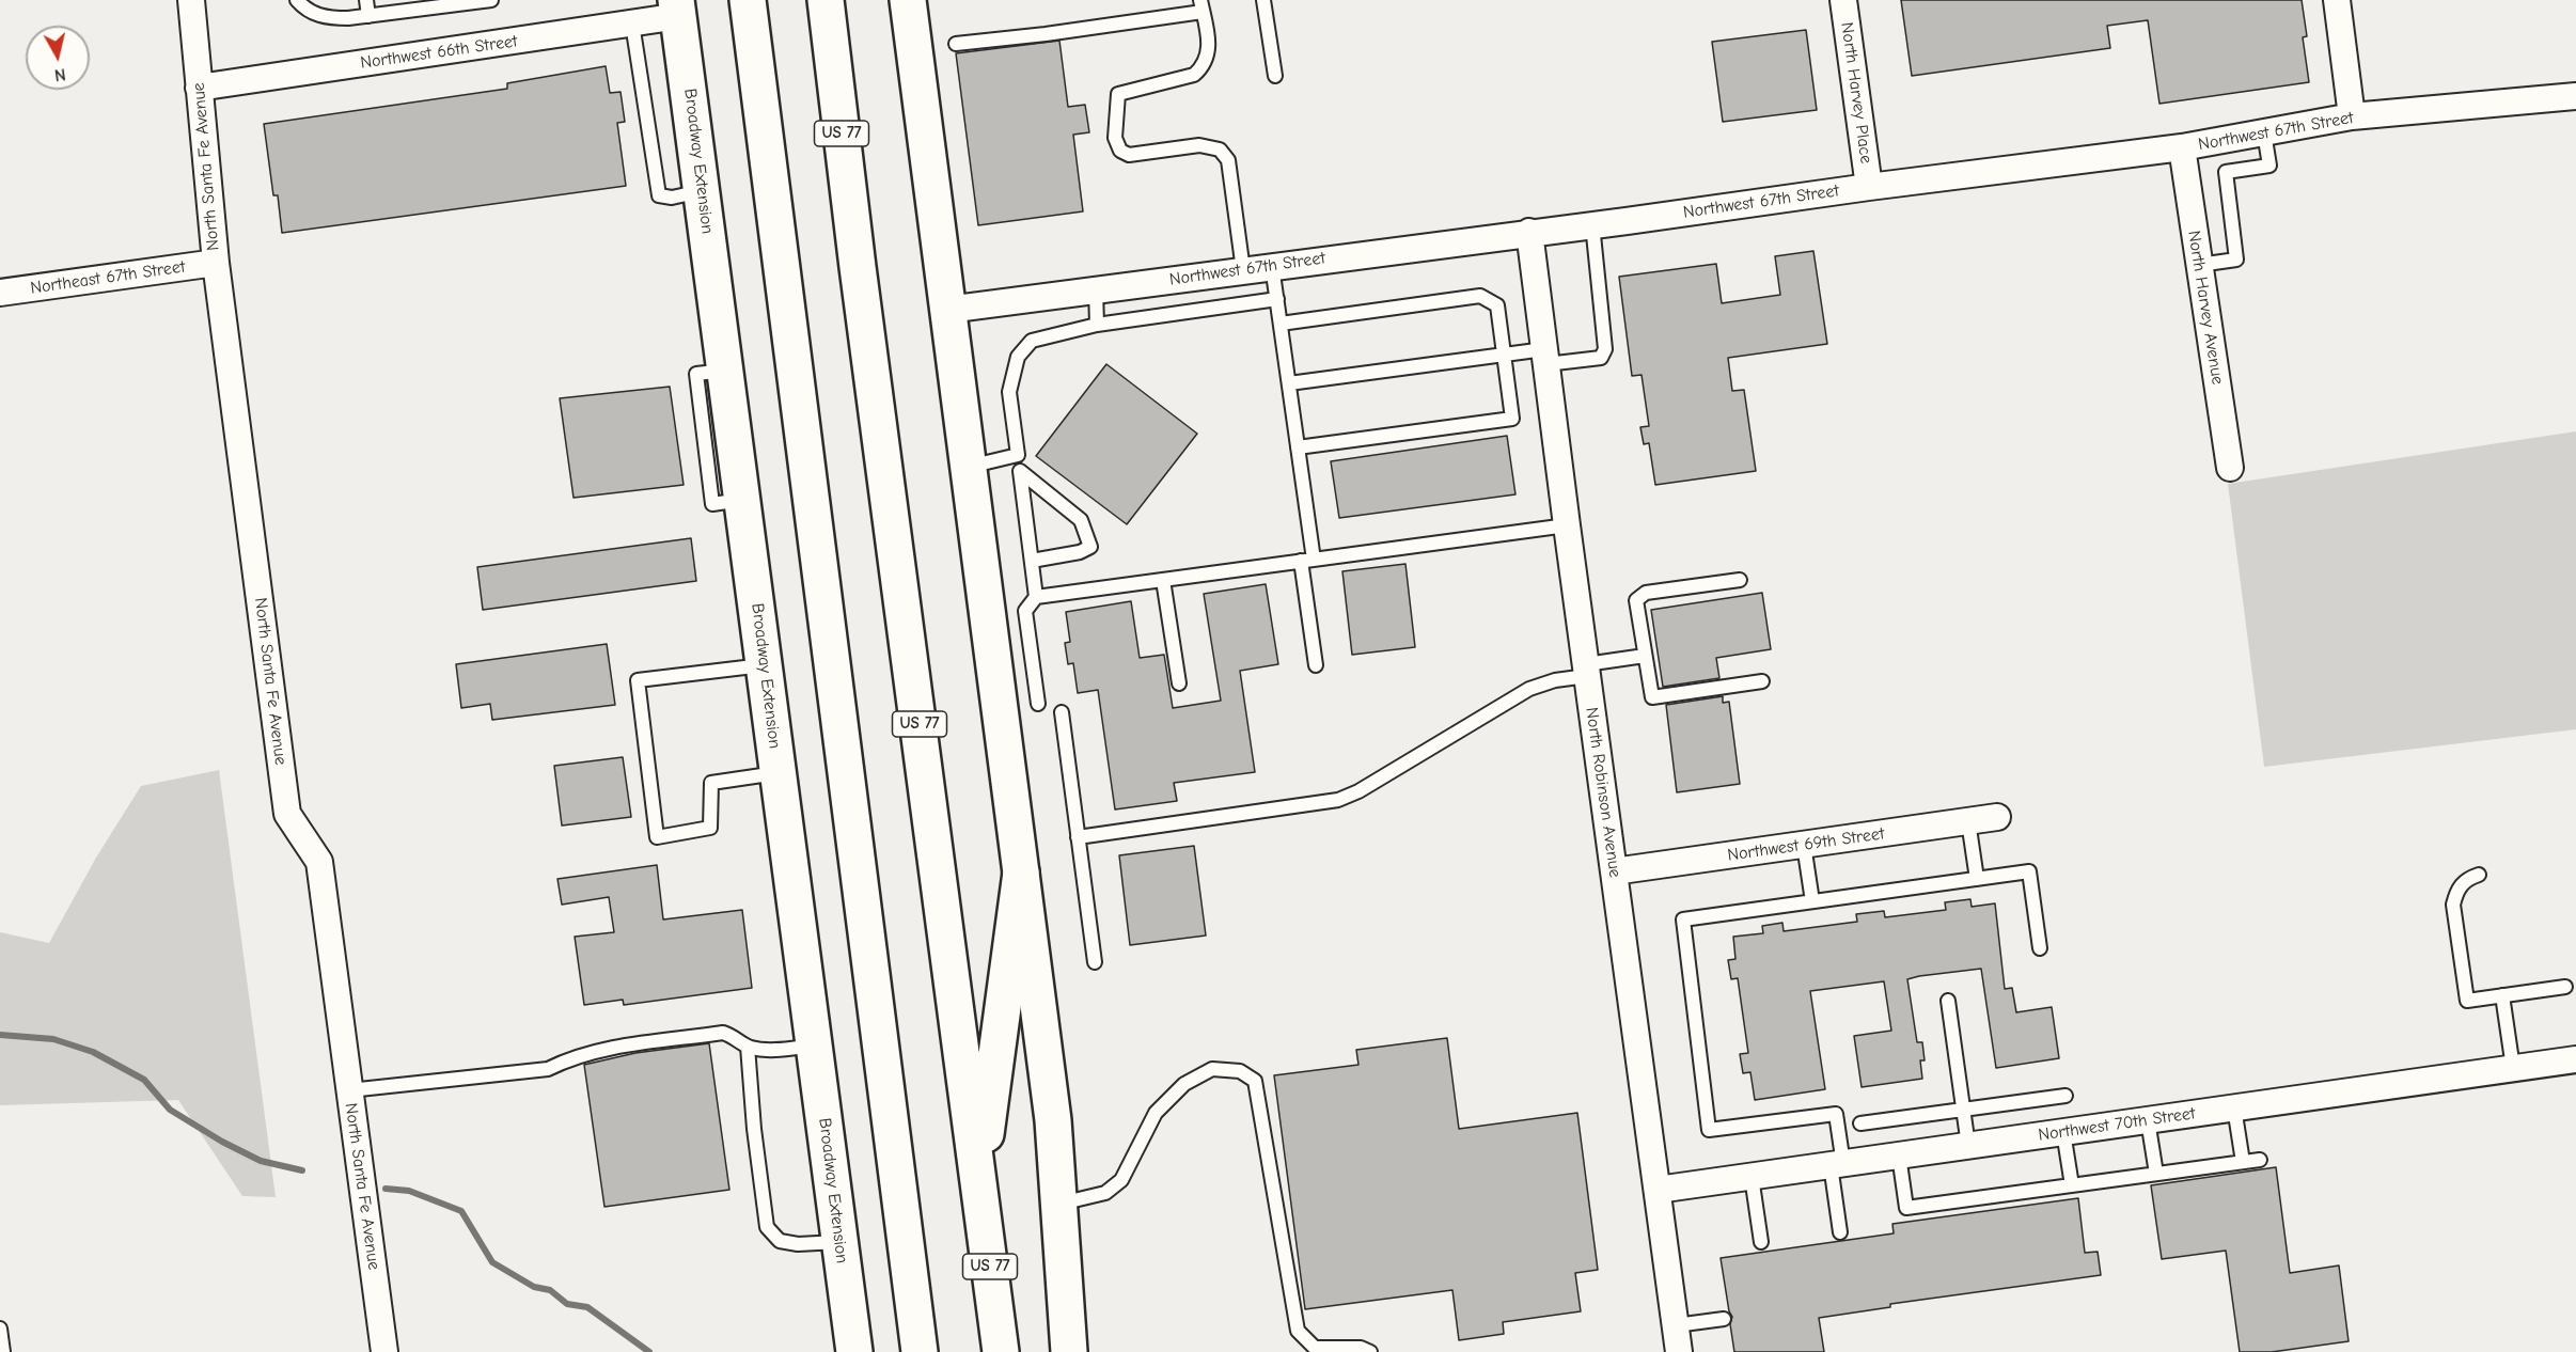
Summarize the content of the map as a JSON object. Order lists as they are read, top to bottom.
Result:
{
  "streets": {
    "main road": ["US 77", "Broadway Extension"],
    "street": [
      "Northwest 66th Street",
      "North Harvey Place",
      "Northwest 67th Street",
      "North Santa Fe Avenue",
      "Northeast 67th Street",
      "North Harvey Avenue",
      "North Robinson Avenue",
      "Northwest 69th Street",
      "Northwest 70th Street"
    ]
  },
  "crossings": [
    ["Northwest 66th Street", "Broadway Extension"],
    ["Northwest 66th Street", "North Santa Fe Avenue"],
    ["North Harvey Place", "Northwest 67th Street"],
    ["Northwest 67th Street", "North Harvey Avenue"],
    ["Northwest 67th Street", "North Robinson Avenue"],
    ["North Santa Fe Avenue", "Northeast 67th Street"],
    ["North Robinson Avenue", "Northwest 69th Street"],
    ["North Robinson Avenue", "Northwest 70th Street"]
  ],
  "north": "bottom"
}
